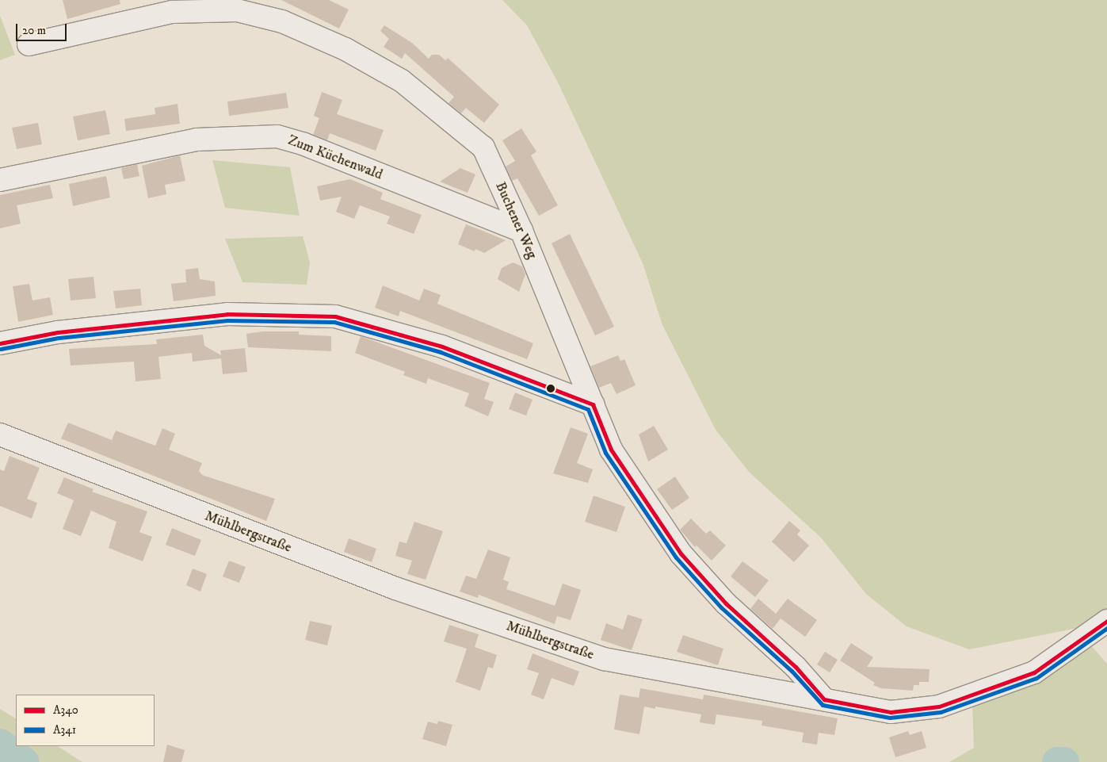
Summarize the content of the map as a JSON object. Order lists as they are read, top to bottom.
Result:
{
  "streets": {
    "street": ["Zum Küchenwald", "Buchener Weg", "Mühlbergstraße"]
  },
  "crossings": [
    ["Zum Küchenwald", "Buchener Weg"],
    ["Buchener Weg", "Mühlbergstraße"]
  ],
  "lines": ["transit line A340", "transit line A341"],
  "legend": ["A340", "A341"],
  "scale_bar": "20 m"
}
